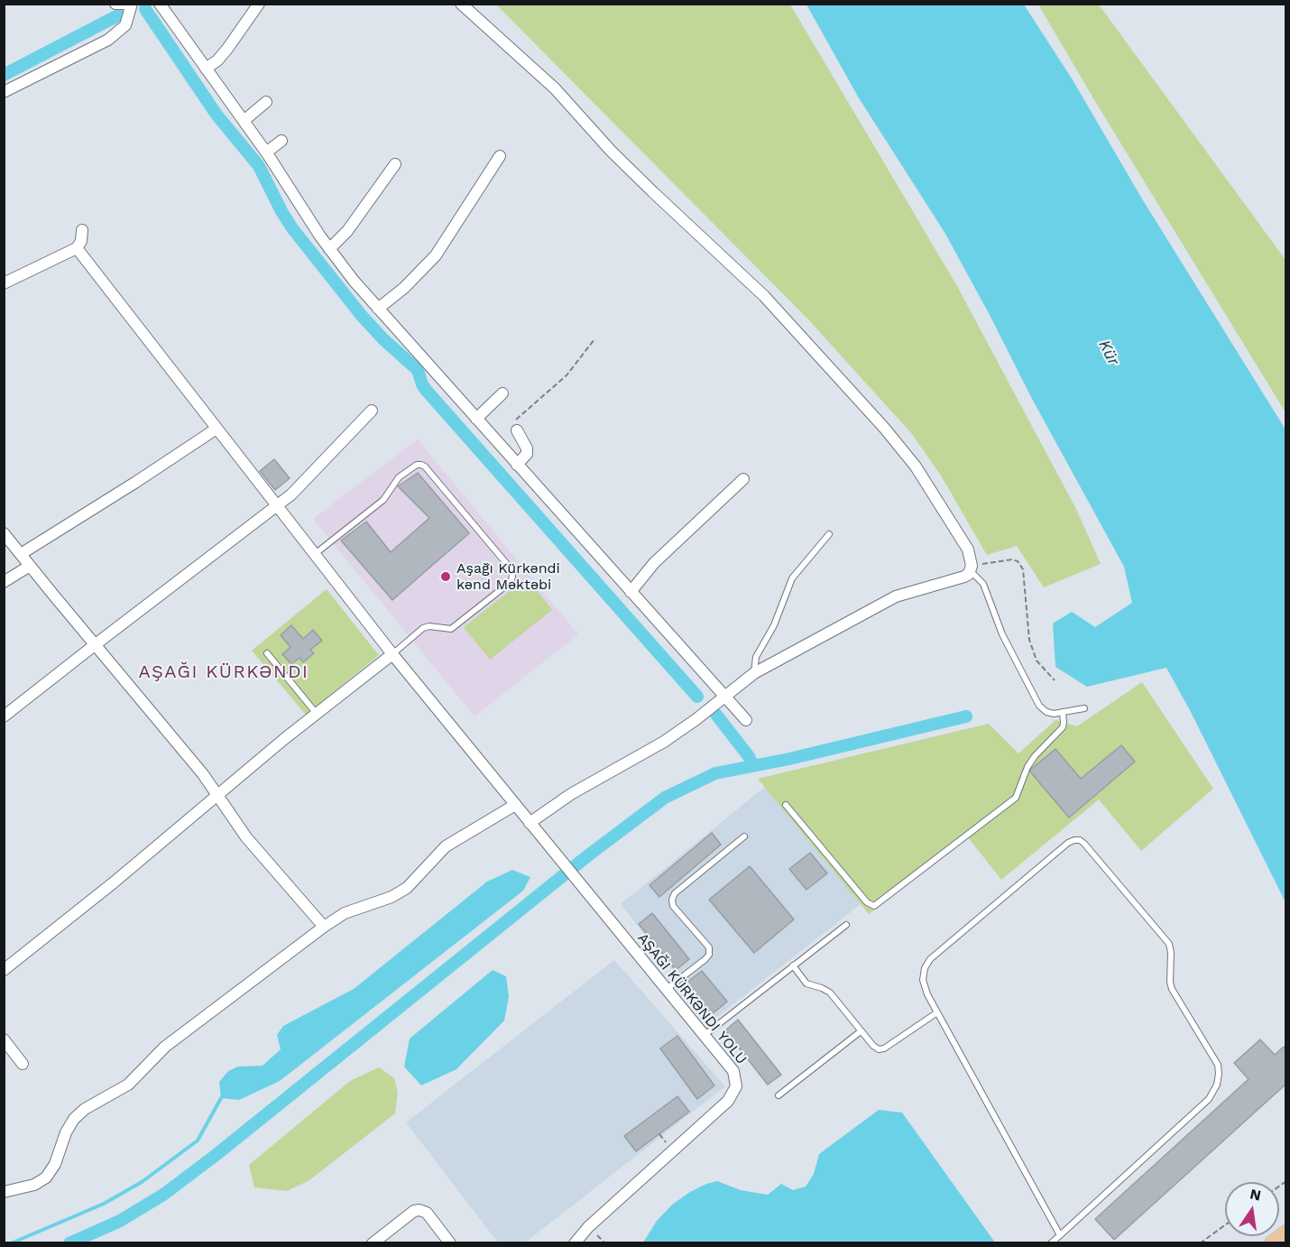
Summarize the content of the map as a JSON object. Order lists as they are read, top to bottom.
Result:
{
  "districts": ["AŞAĞI KÜRKƏNDI"],
  "water": ["Kür"],
  "places": ["Aşağı Kürkəndi kənd Məktəbi"],
  "north": "top"
}
